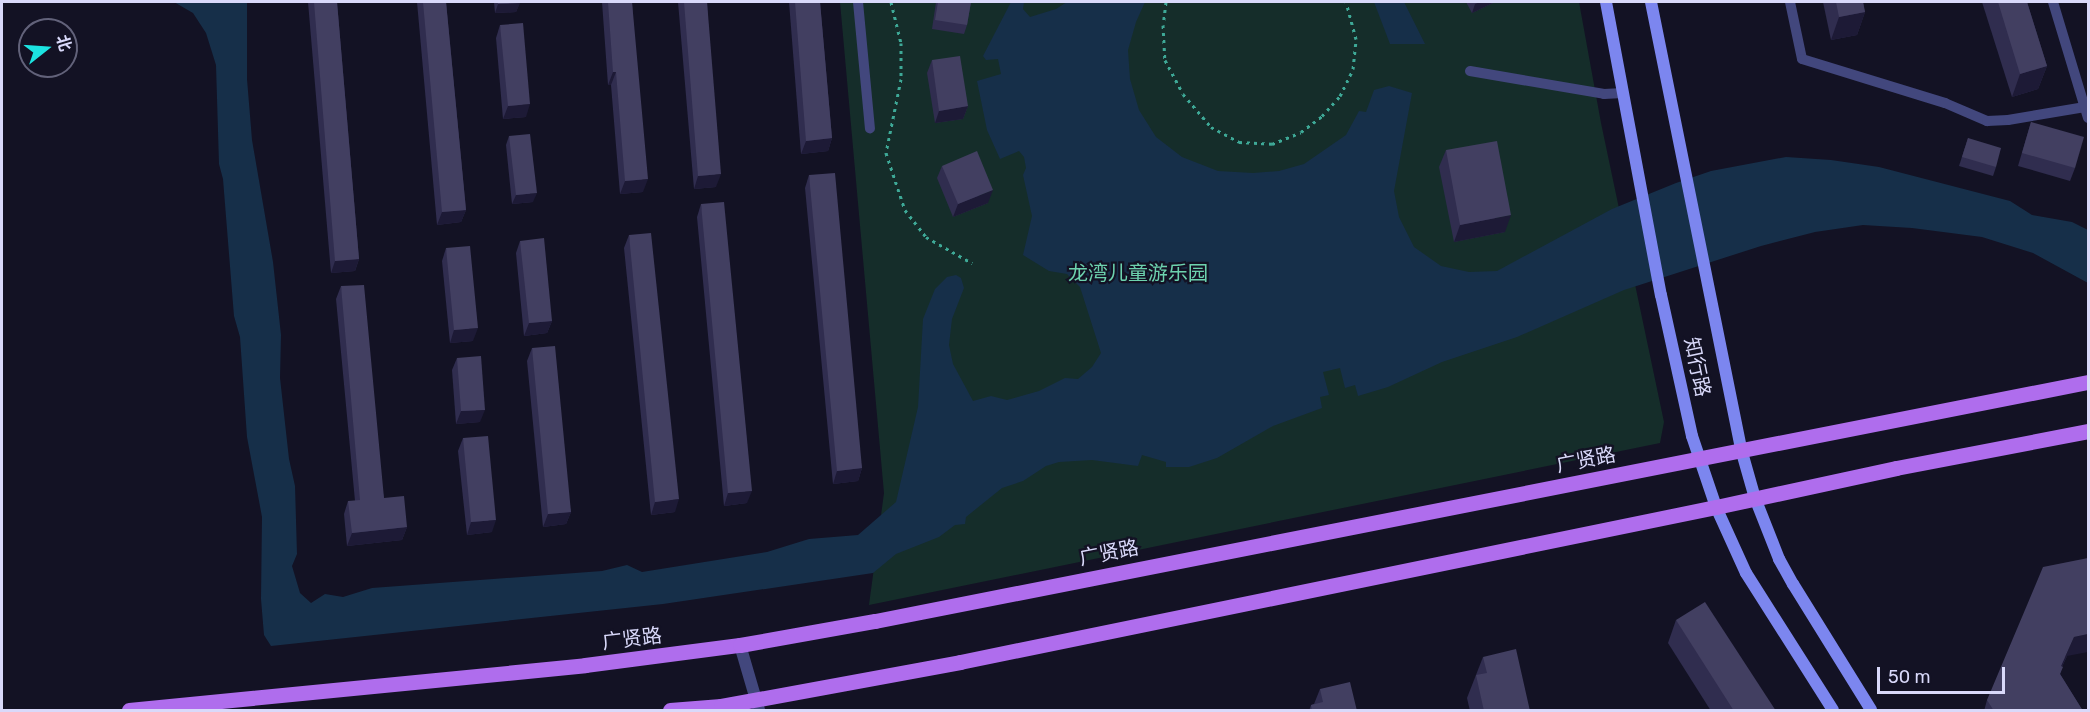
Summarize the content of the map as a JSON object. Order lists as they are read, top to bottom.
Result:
{
  "streets": {
    "main road": ["知行路", "广贤路"]
  },
  "crossings": [
    ["知行路", "广贤路"]
  ],
  "parks": ["龙湾儿童游乐园"],
  "scale_bar": "50 m",
  "north": "right"
}
